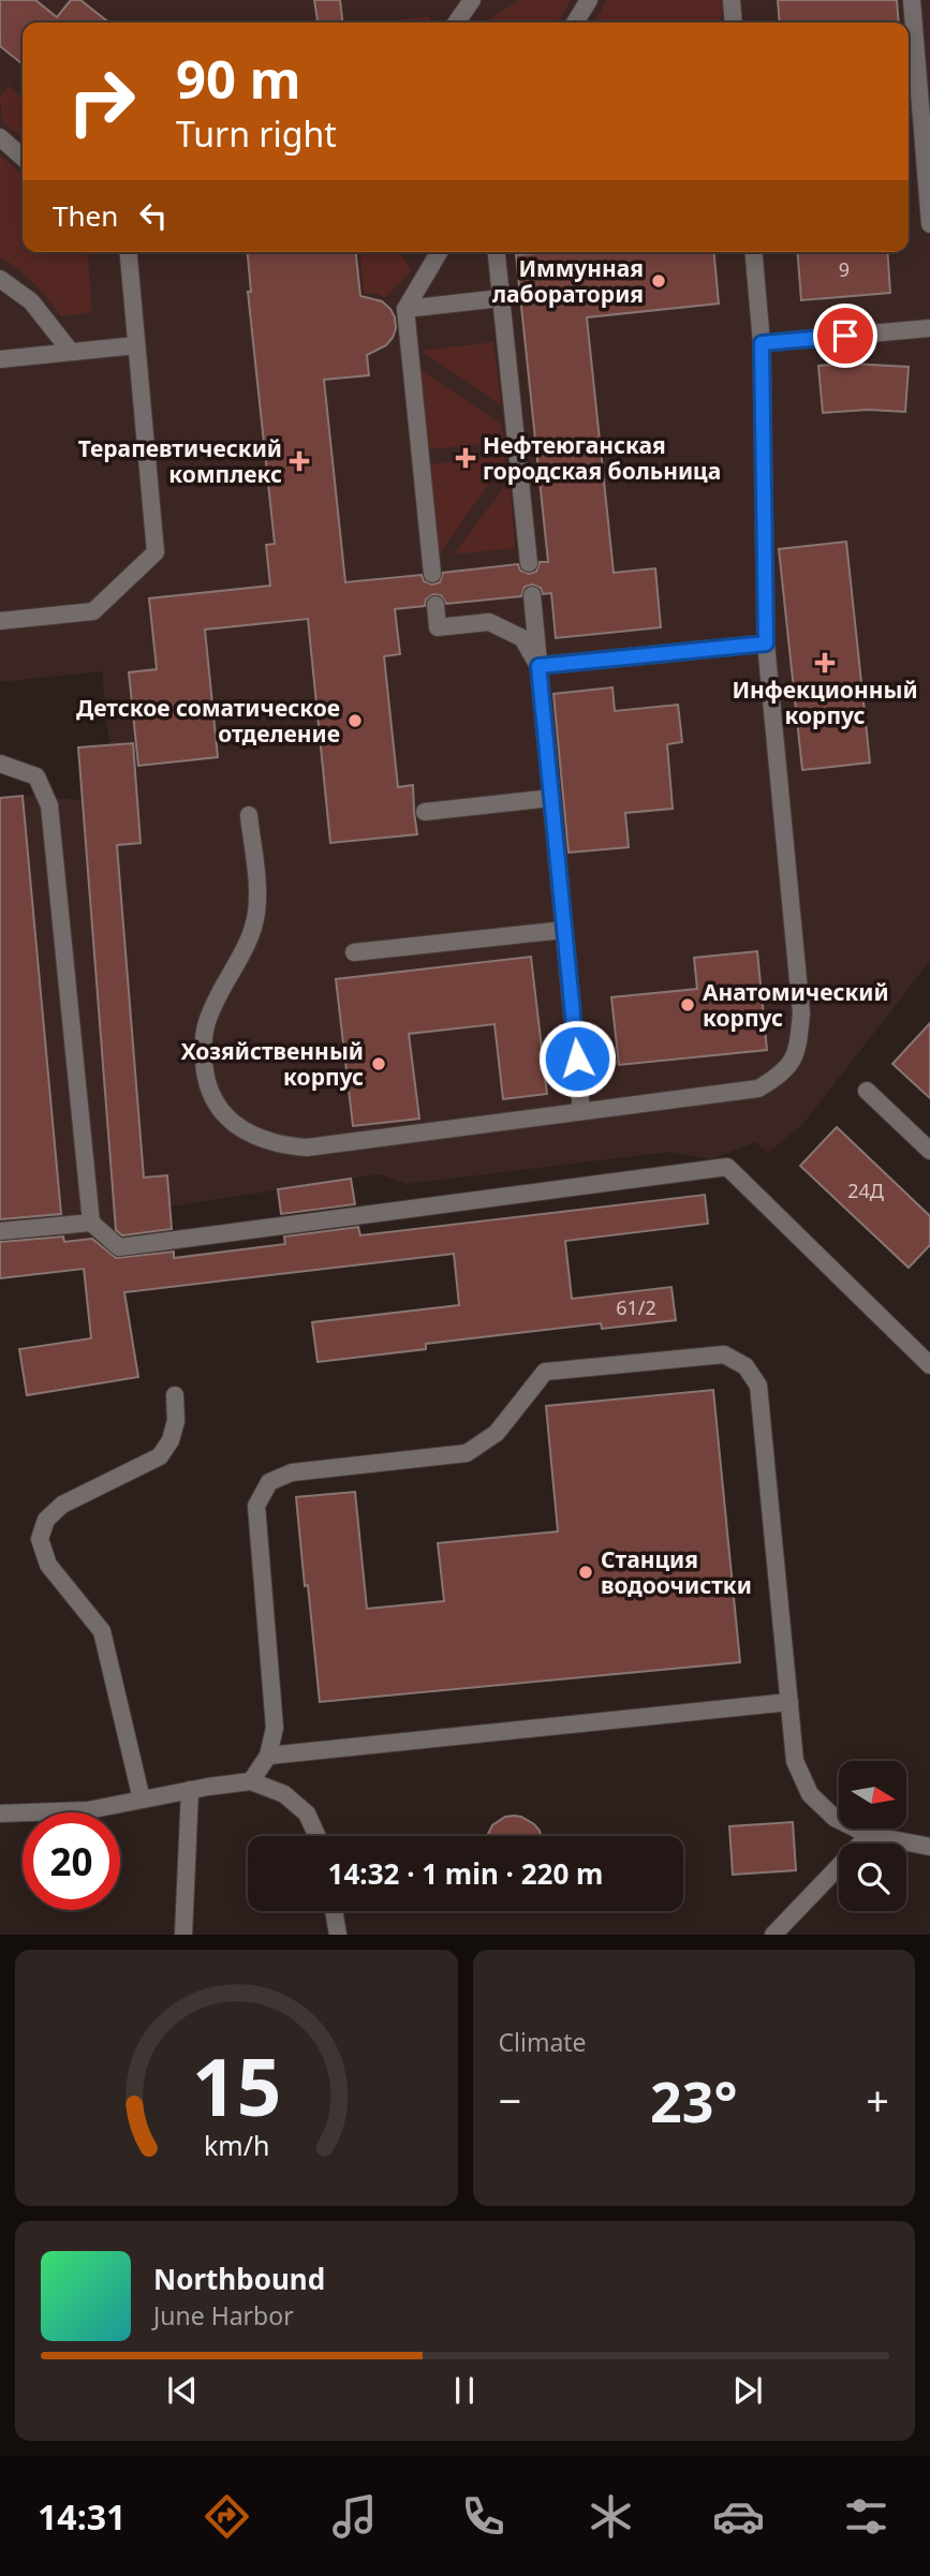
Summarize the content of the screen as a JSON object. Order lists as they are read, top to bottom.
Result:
{
  "places": {
    "other": [
      "Иммунная лаборатория",
      "Детское соматическое отделение",
      "Анатомический корпус",
      "Хозяйственный корпус",
      "Станция водоочистки"
    ],
    "health": ["Нефтеюганская городская больница", "Терапевтический комплекс", "Инфекционный корпус"]
  },
  "house_numbers": ["9", "24Д", "61/2"],
  "north": "right",
  "page": {
    "turn": ["90 m", "Turn right"],
    "then": "Then",
    "limit": "20",
    "trip": "14:32 · 1 min · 220 m",
    "tile": "Climate",
    "heat": ["−", "23°", "+"],
    "song": ["Northbound", "June Harbor"],
    "tabs": "14:31",
    "gauge": ["15", "km/h"]
  }
}
